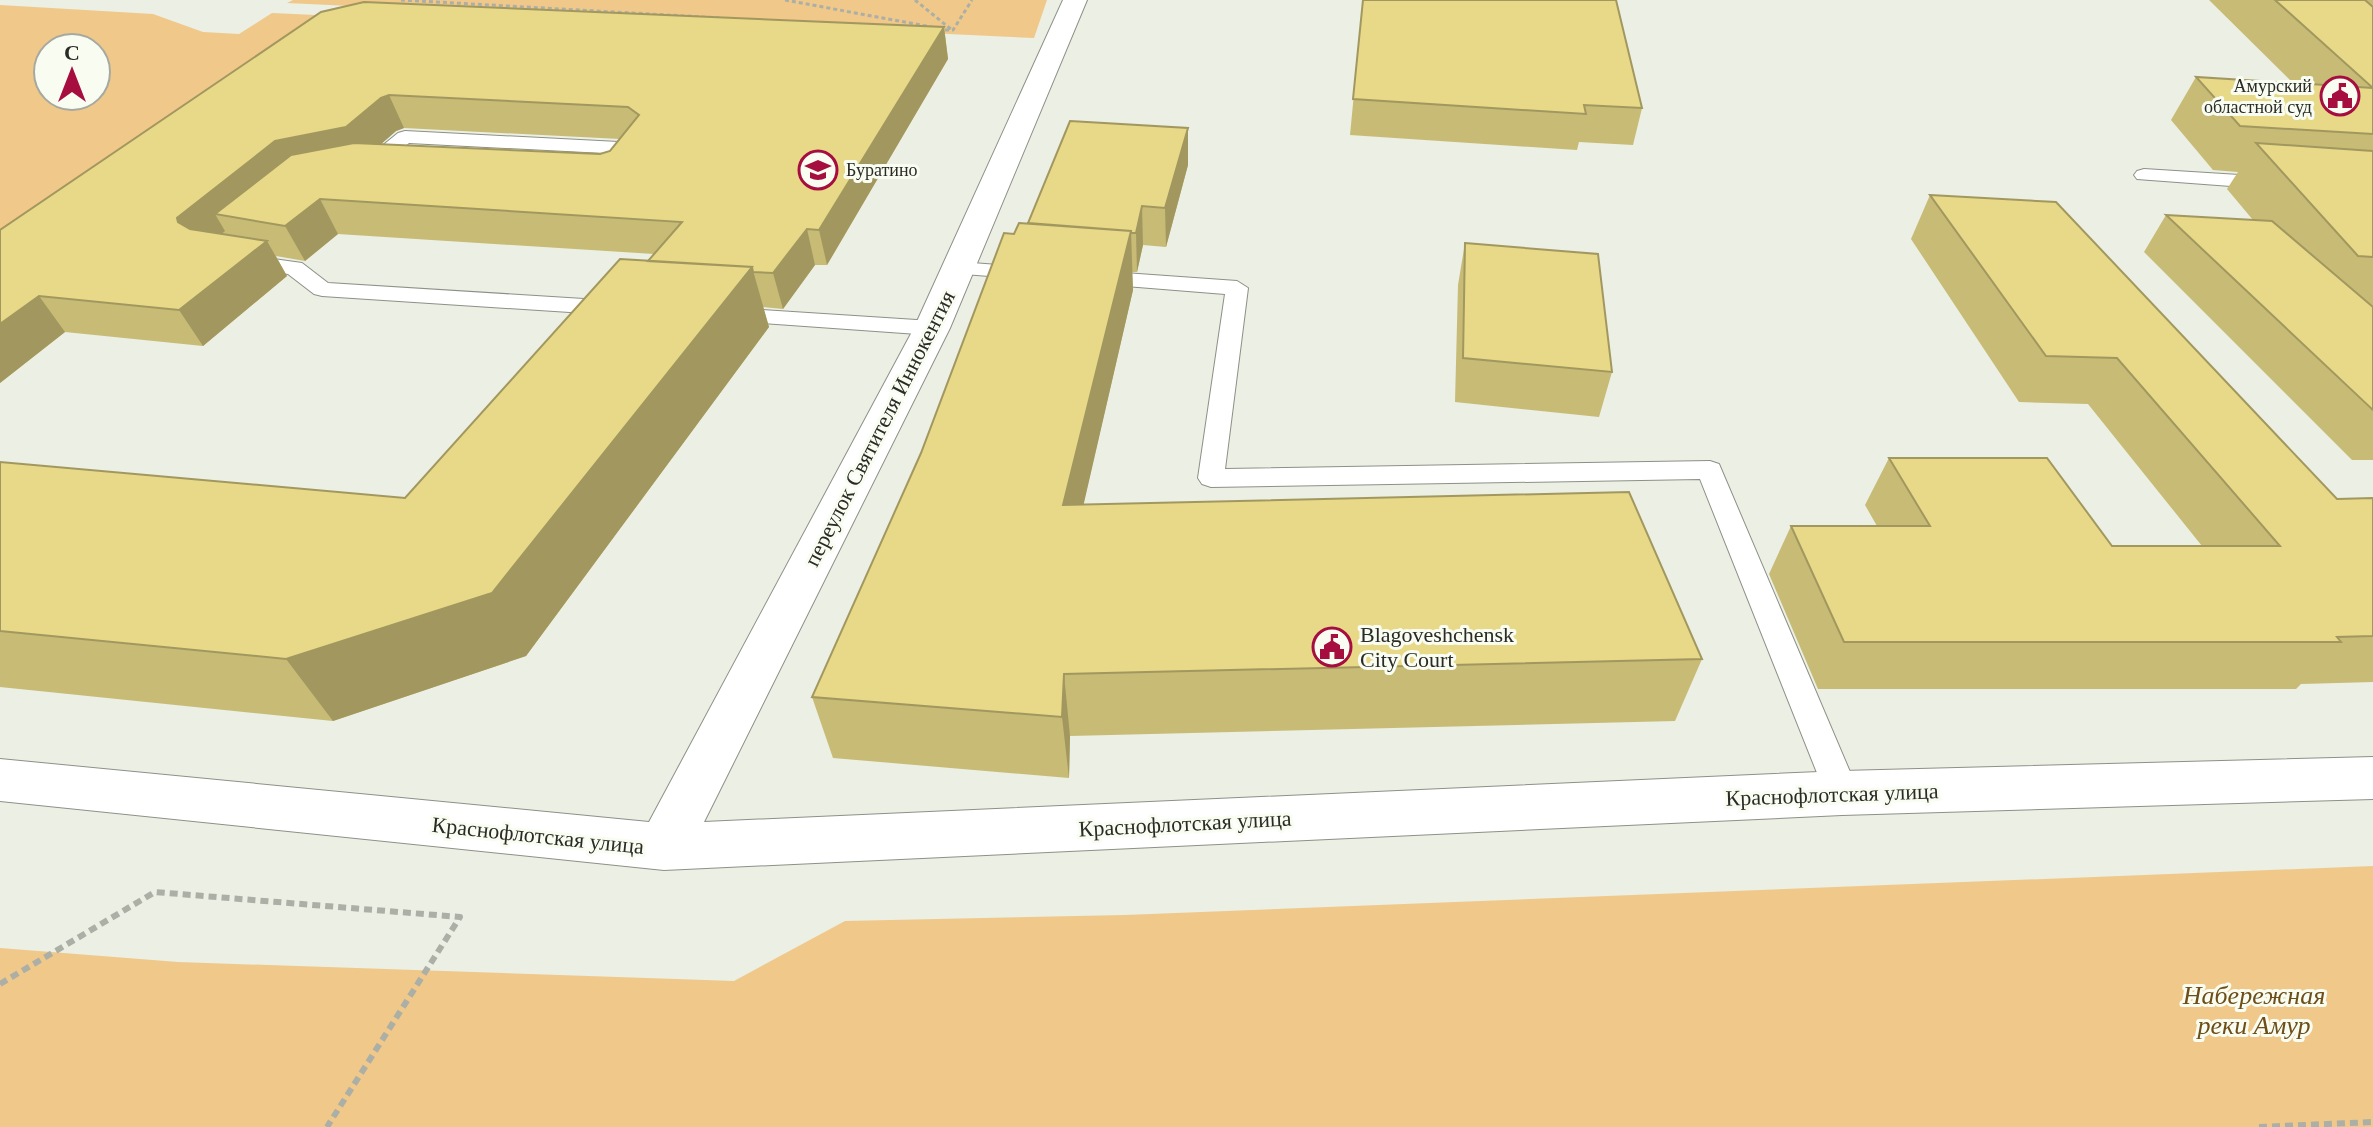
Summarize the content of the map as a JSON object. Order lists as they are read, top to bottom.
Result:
{
  "streets": {
    "street": ["переулок Святителя Иннокентия", "Краснофлотская улица"]
  },
  "crossings": [
    ["переулок Святителя Иннокентия", "Краснофлотская улица"]
  ],
  "parks": ["Набережная реки Амур"],
  "places": {
    "public building": ["Амурский областной суд", "Blagoveshchensk City Court"],
    "school or university": ["Буратино"]
  },
  "north": "top"
}
